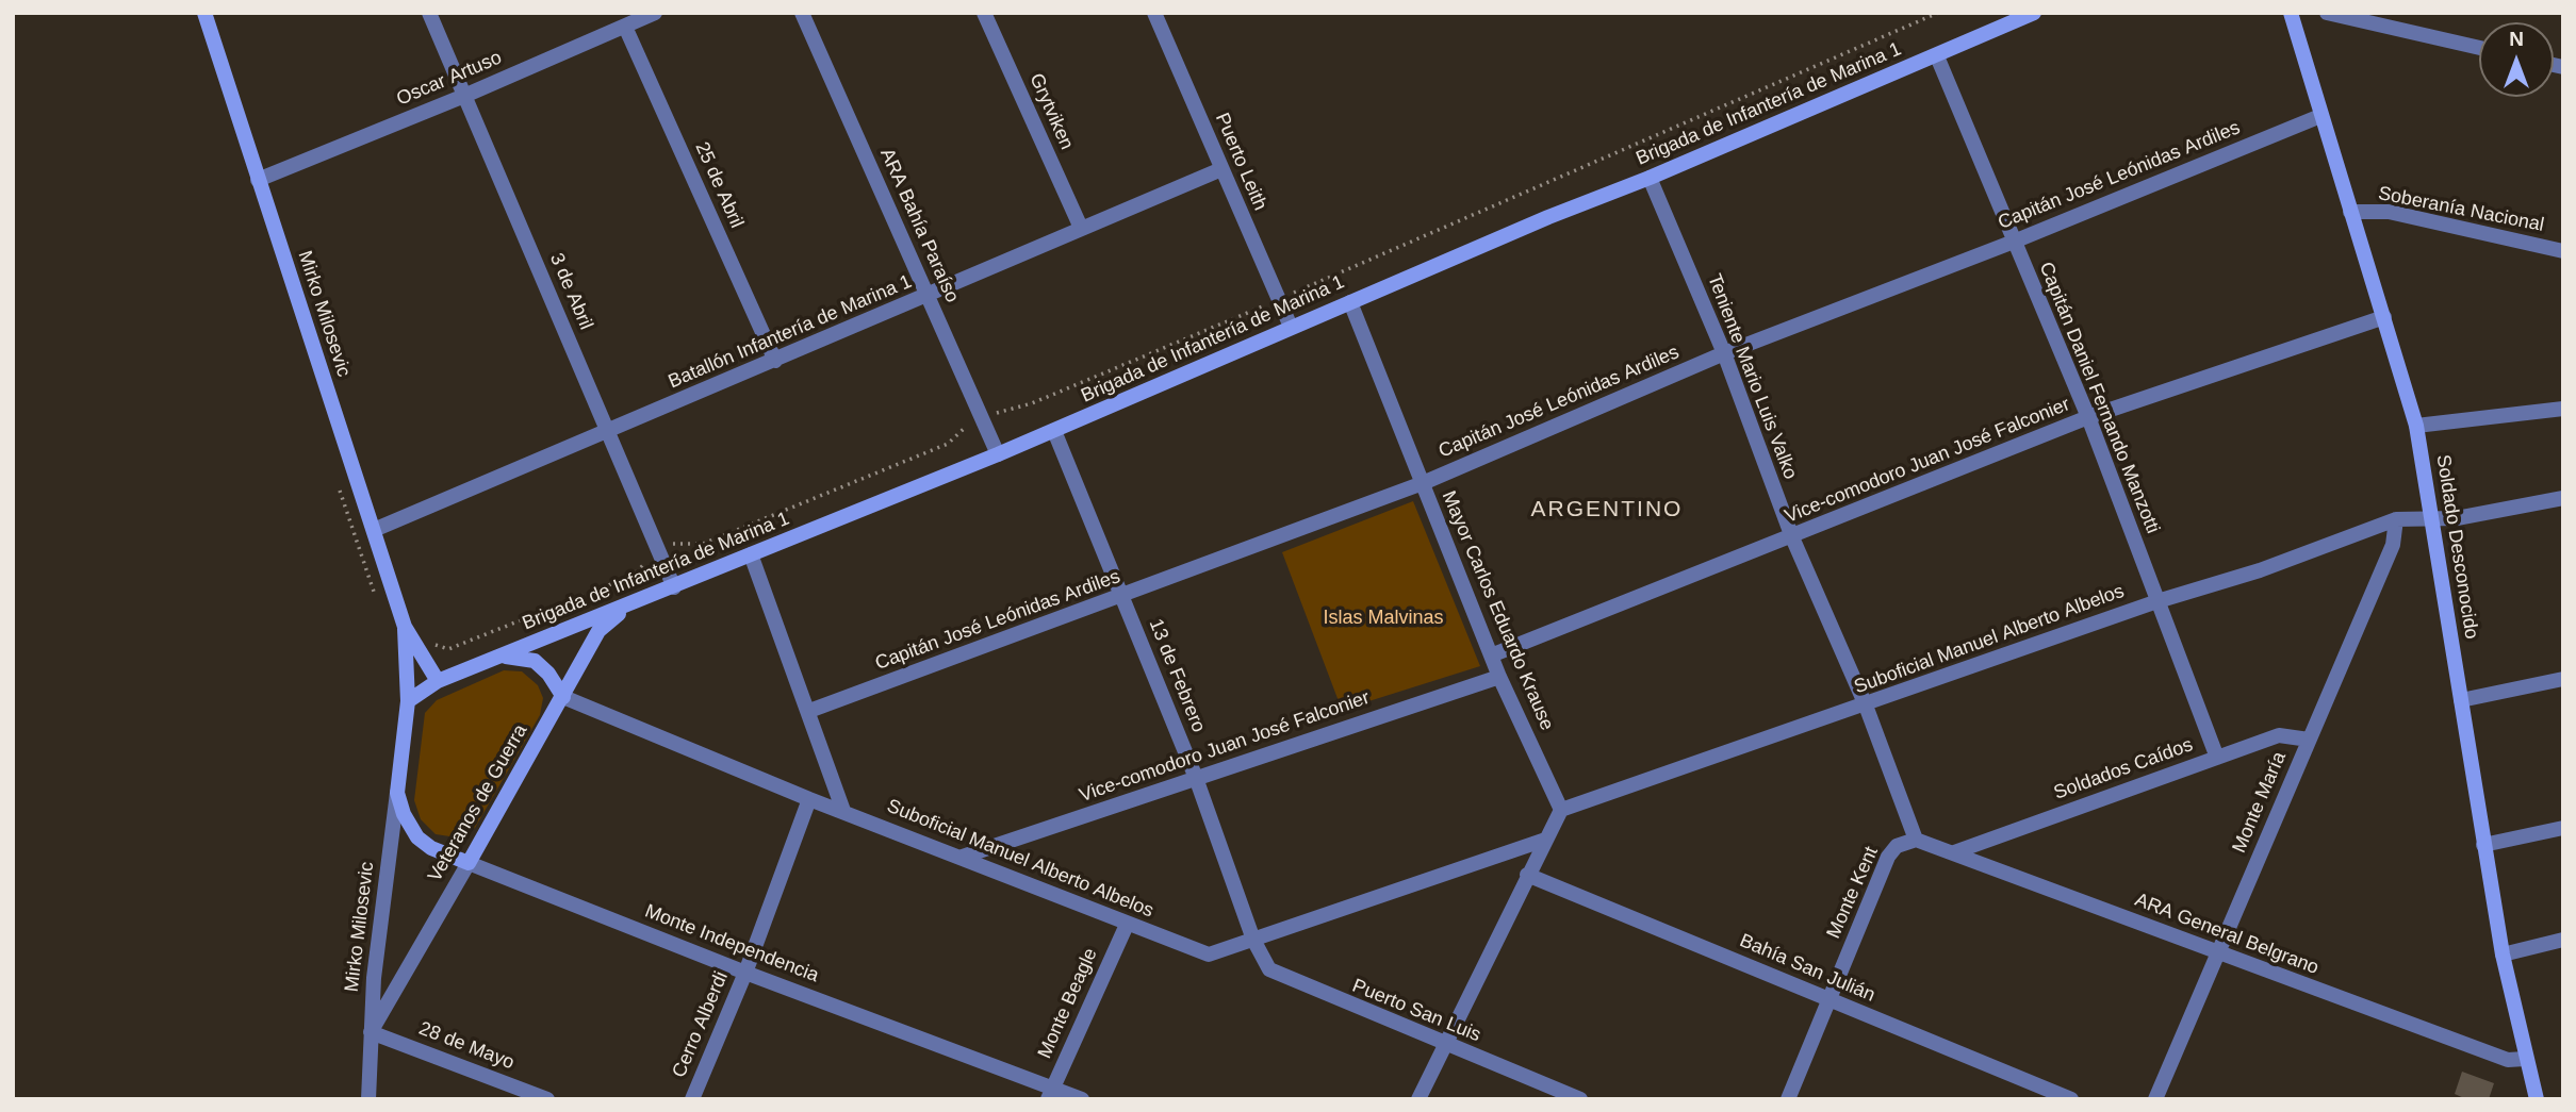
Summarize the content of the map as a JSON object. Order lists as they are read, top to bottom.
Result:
{
  "streets": {
    "street": [
      "Oscar Artuso",
      "Brigada de Infantería de Marina 1",
      "Grytviken",
      "Puerto Leith",
      "Capitán José Leónidas Ardiles",
      "25 de Abril",
      "Soberanía Nacional",
      "ARA Bahía Paraíso",
      "3 de Abril",
      "Mirko Milosevic",
      "Batallón Infantería de Marina 1",
      "Teniente Mario Luis Valko",
      "Capitán Daniel Fernando Manzotti",
      "Vice-comodoro Juan José Falconier",
      "Soldado Desconocido",
      "Mayor Carlos Eduardo Krause",
      "Suboficial Manuel Alberto Albelos",
      "13 de Febrero",
      "Soldados Caídos",
      "Monte María",
      "Veteranos de Guerra",
      "Monte Kent",
      "ARA General Belgrano",
      "Monte Independencia",
      "Bahía San Julián",
      "Monte Beagle",
      "Puerto San Luis",
      "Cerro Alberdi",
      "28 de Mayo"
    ]
  },
  "crossings": [
    ["Oscar Artuso", "25 de Abril"],
    ["Oscar Artuso", "3 de Abril"],
    ["Oscar Artuso", "Mirko Milosevic"],
    ["Brigada de Infantería de Marina 1", "Puerto Leith"],
    ["Brigada de Infantería de Marina 1", "ARA Bahía Paraíso"],
    ["Brigada de Infantería de Marina 1", "3 de Abril"],
    ["Brigada de Infantería de Marina 1", "Mirko Milosevic"],
    ["Brigada de Infantería de Marina 1", "Teniente Mario Luis Valko"],
    ["Brigada de Infantería de Marina 1", "Capitán Daniel Fernando Manzotti"],
    ["Brigada de Infantería de Marina 1", "Mayor Carlos Eduardo Krause"],
    ["Brigada de Infantería de Marina 1", "13 de Febrero"],
    ["Brigada de Infantería de Marina 1", "Veteranos de Guerra"],
    ["Grytviken", "Batallón Infantería de Marina 1"],
    ["Puerto Leith", "Batallón Infantería de Marina 1"],
    ["Capitán José Leónidas Ardiles", "Teniente Mario Luis Valko"],
    ["Capitán José Leónidas Ardiles", "Capitán Daniel Fernando Manzotti"],
    ["Capitán José Leónidas Ardiles", "Soldado Desconocido"],
    ["Capitán José Leónidas Ardiles", "Mayor Carlos Eduardo Krause"],
    ["Capitán José Leónidas Ardiles", "13 de Febrero"],
    ["25 de Abril", "Batallón Infantería de Marina 1"],
    ["Soberanía Nacional", "Soldado Desconocido"],
    ["ARA Bahía Paraíso", "Batallón Infantería de Marina 1"],
    ["3 de Abril", "Batallón Infantería de Marina 1"],
    ["Mirko Milosevic", "Batallón Infantería de Marina 1"],
    ["Mirko Milosevic", "Veteranos de Guerra"],
    ["Mirko Milosevic", "Monte Independencia"],
    ["Mirko Milosevic", "28 de Mayo"],
    ["Teniente Mario Luis Valko", "Vice-comodoro Juan José Falconier"],
    ["Teniente Mario Luis Valko", "Suboficial Manuel Alberto Albelos"],
    ["Teniente Mario Luis Valko", "Monte Kent"],
    ["Teniente Mario Luis Valko", "ARA General Belgrano"],
    ["Capitán Daniel Fernando Manzotti", "Vice-comodoro Juan José Falconier"],
    ["Capitán Daniel Fernando Manzotti", "Suboficial Manuel Alberto Albelos"],
    ["Capitán Daniel Fernando Manzotti", "Soldados Caídos"],
    ["Vice-comodoro Juan José Falconier", "Soldado Desconocido"],
    ["Vice-comodoro Juan José Falconier", "Mayor Carlos Eduardo Krause"],
    ["Vice-comodoro Juan José Falconier", "Suboficial Manuel Alberto Albelos"],
    ["Vice-comodoro Juan José Falconier", "13 de Febrero"],
    ["Soldado Desconocido", "Suboficial Manuel Alberto Albelos"],
    ["Soldado Desconocido", "ARA General Belgrano"],
    ["Mayor Carlos Eduardo Krause", "Suboficial Manuel Alberto Albelos"],
    ["Suboficial Manuel Alberto Albelos", "13 de Febrero"],
    ["Suboficial Manuel Alberto Albelos", "Monte María"],
    ["Suboficial Manuel Alberto Albelos", "Veteranos de Guerra"],
    ["Suboficial Manuel Alberto Albelos", "Monte Beagle"],
    ["Suboficial Manuel Alberto Albelos", "Puerto San Luis"],
    ["Suboficial Manuel Alberto Albelos", "Cerro Alberdi"],
    ["13 de Febrero", "Puerto San Luis"],
    ["Soldados Caídos", "Monte María"],
    ["Soldados Caídos", "ARA General Belgrano"],
    ["Monte María", "ARA General Belgrano"],
    ["Veteranos de Guerra", "Monte Independencia"],
    ["Veteranos de Guerra", "28 de Mayo"],
    ["Monte Kent", "ARA General Belgrano"],
    ["Monte Kent", "Bahía San Julián"],
    ["Monte Independencia", "Monte Beagle"],
    ["Monte Independencia", "Cerro Alberdi"]
  ],
  "districts": ["ARGENTINO"],
  "parks": ["Islas Malvinas"],
  "north": "top"
}
